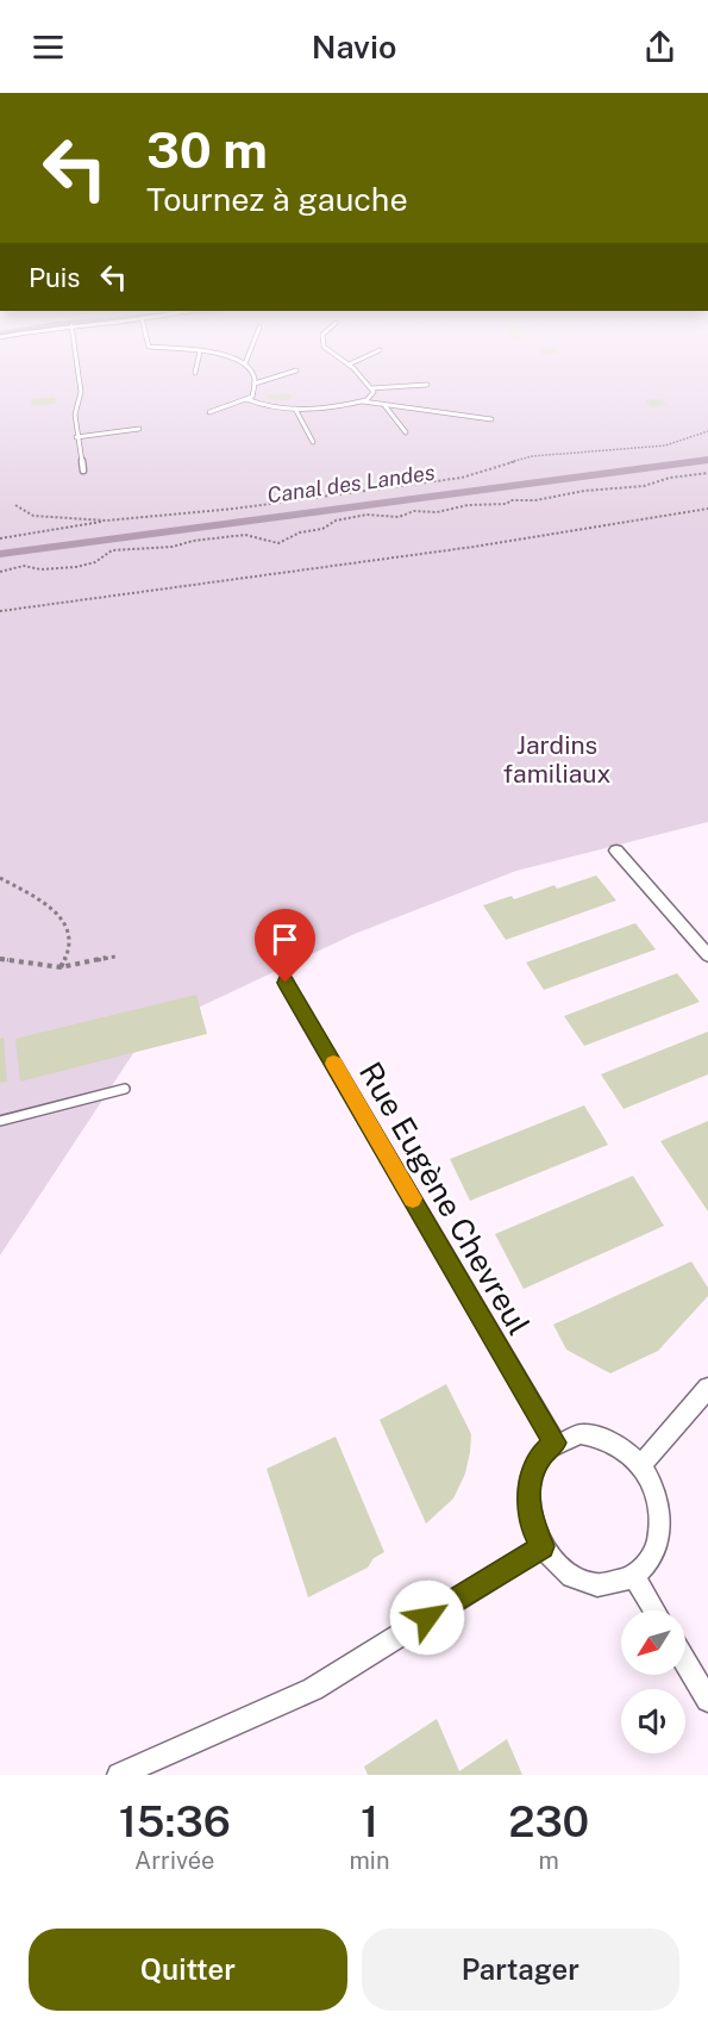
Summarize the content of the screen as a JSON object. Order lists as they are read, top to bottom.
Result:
{
  "streets": {
    "street": ["Rue Eugène Chevreul"]
  },
  "water": ["Canal des Landes"],
  "parks": ["Jardins familiaux"],
  "north": "bottom left",
  "page": {
    "header": "Navio",
    "turn": ["30 m", "Tournez à gauche"],
    "then": "Puis",
    "eta": [
      "15:36",
      "Arrivée",
      "1",
      "min",
      "230",
      "m"
    ],
    "buttons": ["Quitter", "Partager"]
  }
}
